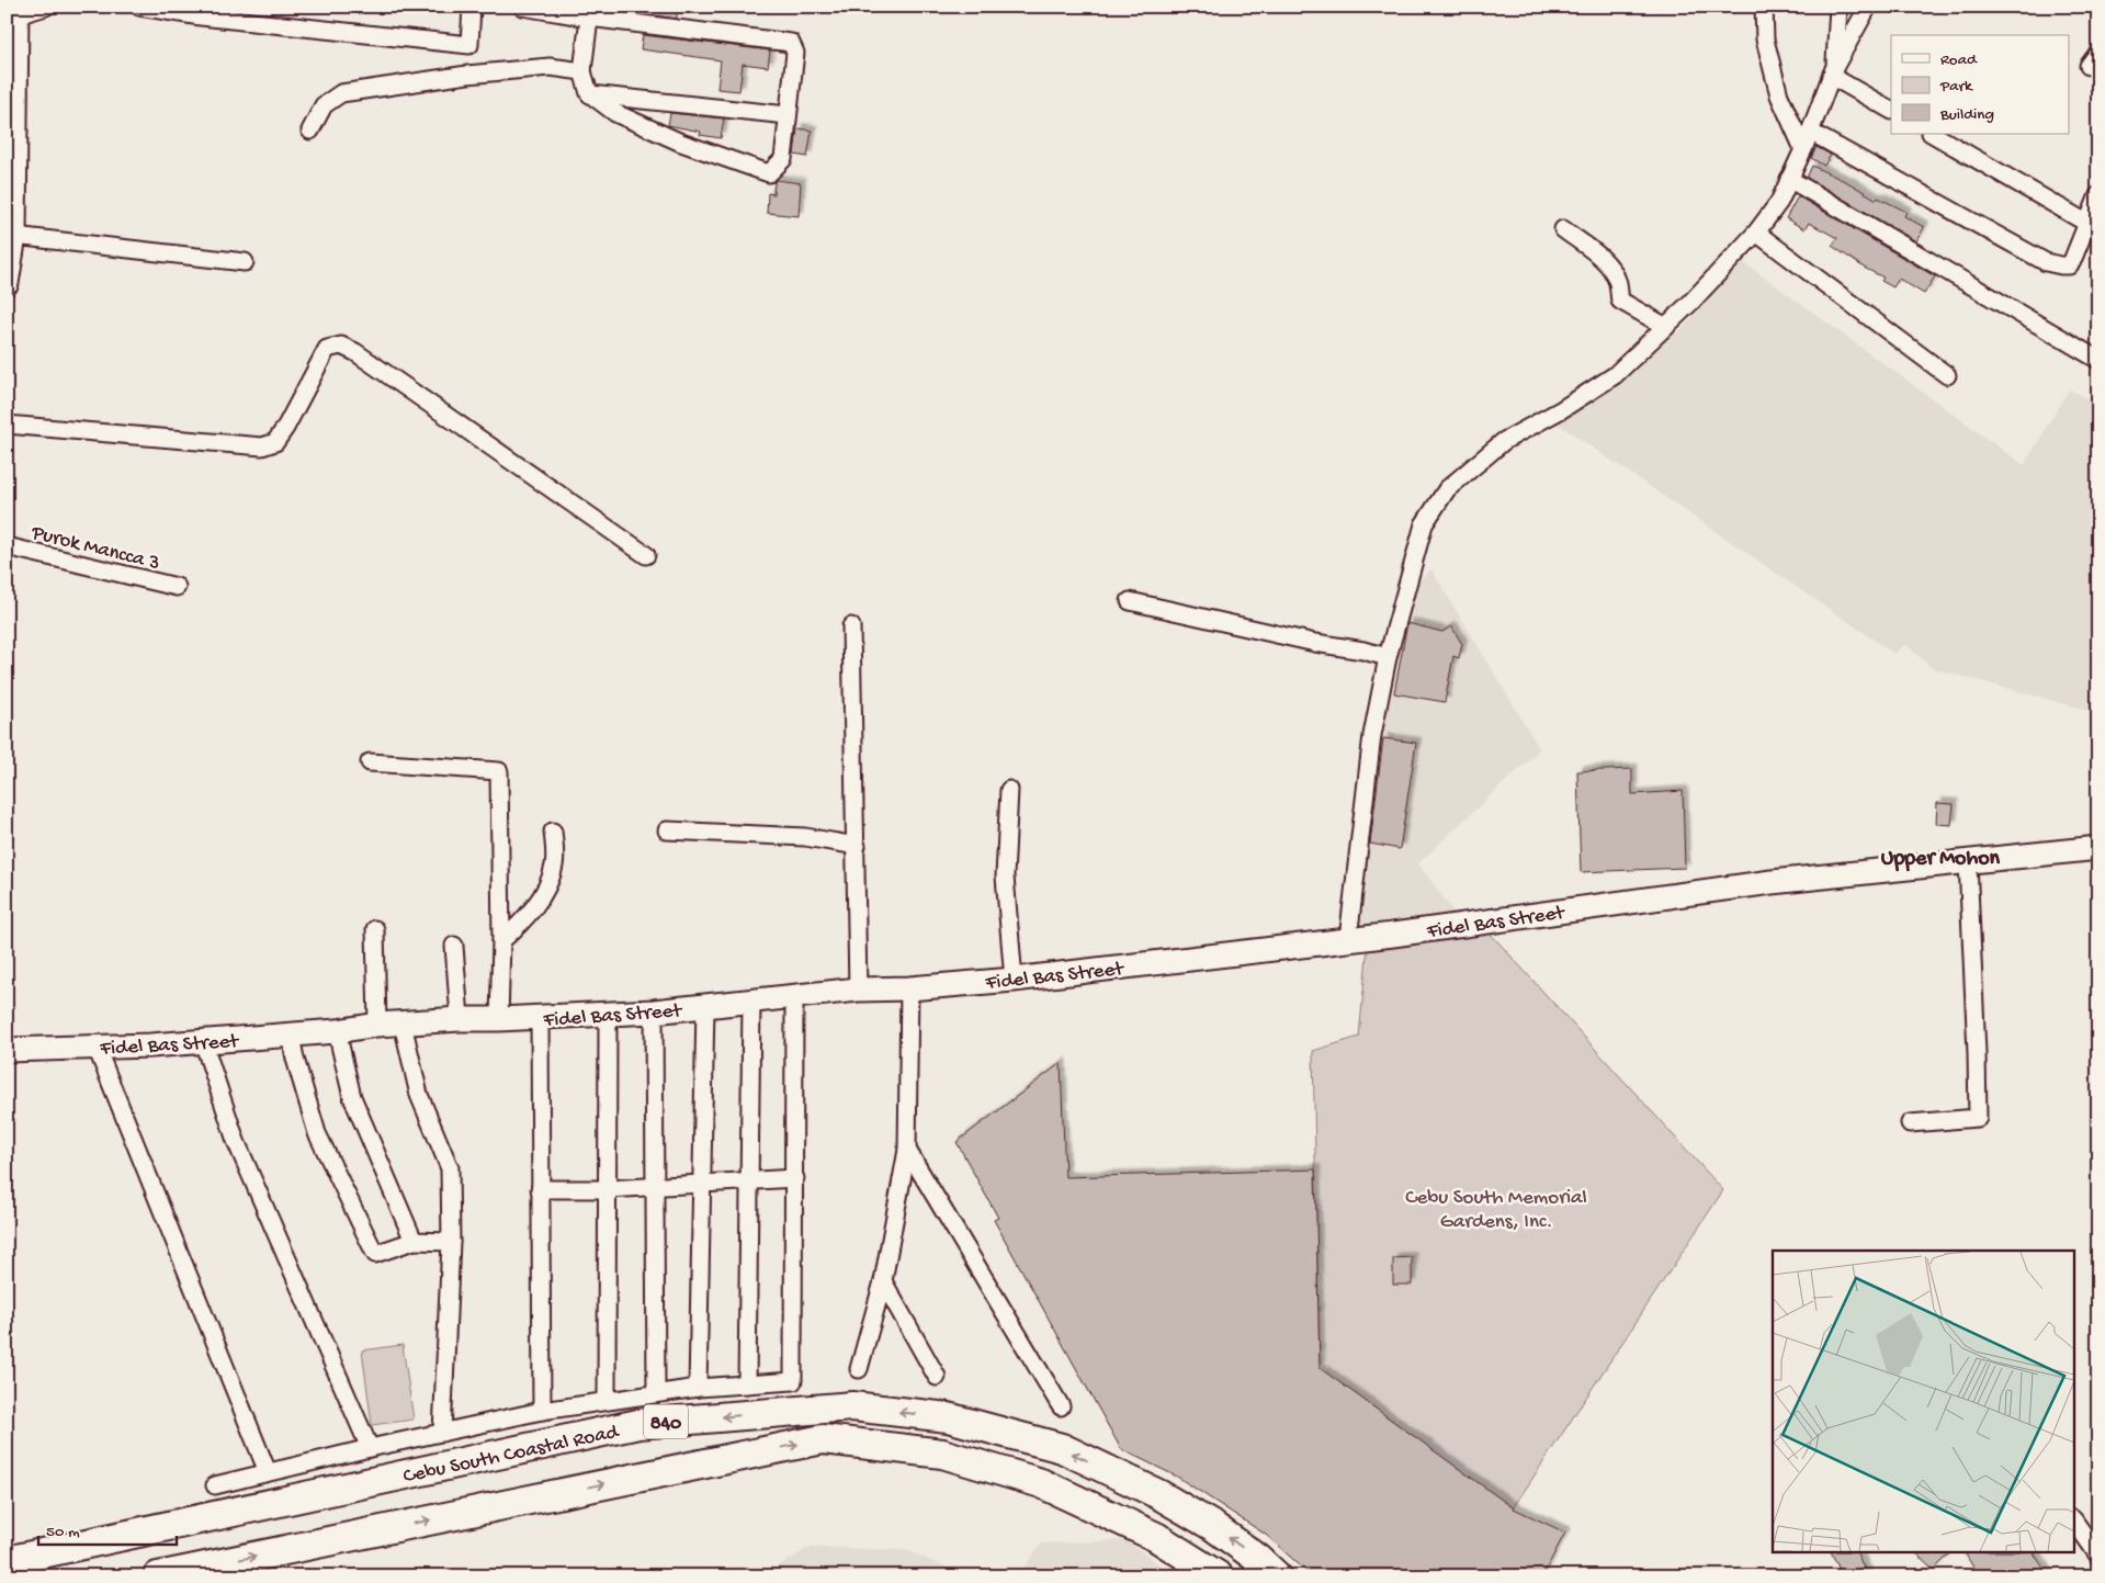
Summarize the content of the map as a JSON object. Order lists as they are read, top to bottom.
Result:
{
  "streets": {
    "highway": ["840", "Cebu South Coastal Road"],
    "street": ["Purok Mancca 3", "Fidel Bas Street"]
  },
  "districts": ["Upper Mohon"],
  "parks": ["Cebu South Memorial Gardens, Inc."],
  "legend": ["Road", "Park", "Building"],
  "scale_bar": "50 m"
}
